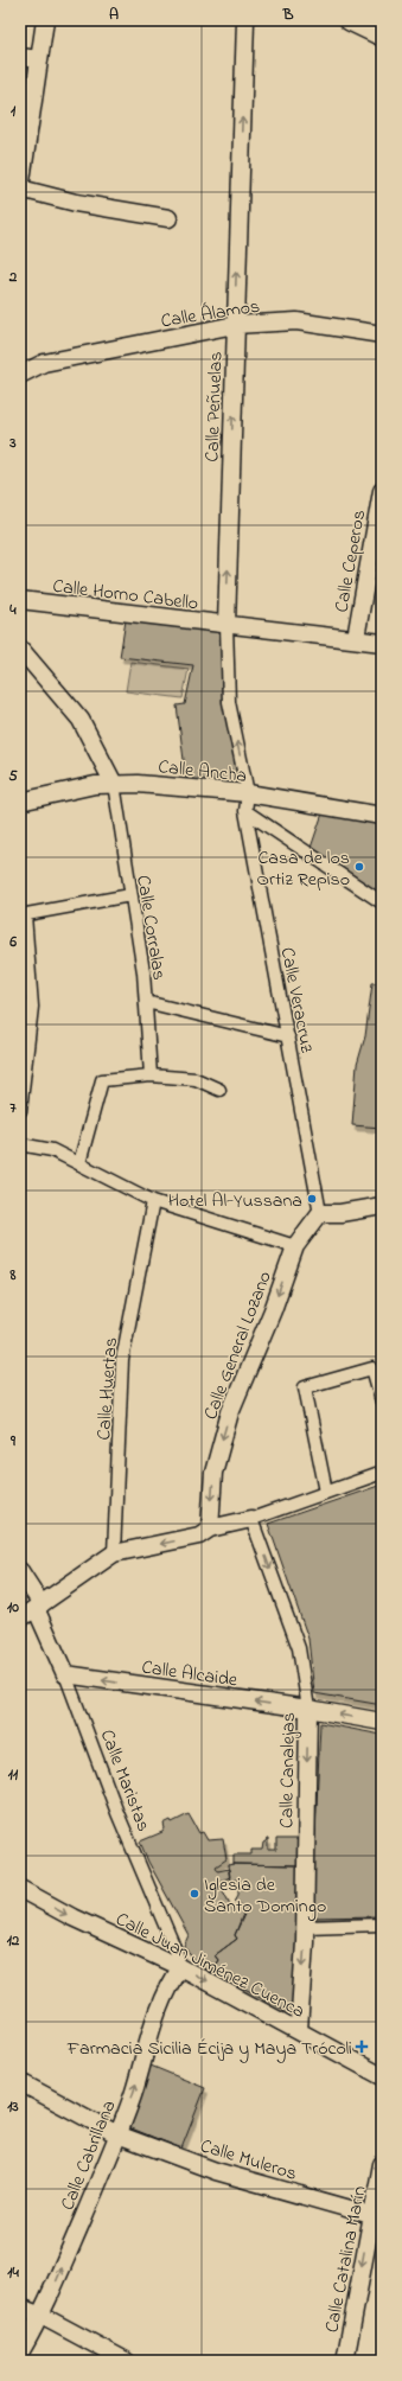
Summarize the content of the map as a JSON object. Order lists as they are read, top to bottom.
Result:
{
  "streets": {
    "street": [
      "Calle Álamos",
      "Calle Peñuelas",
      "Calle Ceperos",
      "Calle Horno Cabello",
      "Calle Ancha",
      "Calle Corralas",
      "Calle Veracruz",
      "Calle General Lozano",
      "Calle Huertas",
      "Calle Alcaide",
      "Calle Canalejas",
      "Calle Maristas",
      "Calle Juan Jiménez Cuenca",
      "Calle Cabrillana",
      "Calle Muleros",
      "Calle Catalina Marín"
    ]
  },
  "crossings": [
    ["Calle Álamos", "Calle Peñuelas"],
    ["Calle Peñuelas", "Calle Horno Cabello"],
    ["Calle Peñuelas", "Calle Ancha"],
    ["Calle Peñuelas", "Calle Veracruz"],
    ["Calle Ceperos", "Calle Horno Cabello"],
    ["Calle Ancha", "Calle Corralas"],
    ["Calle Ancha", "Calle Veracruz"],
    ["Calle Veracruz", "Calle General Lozano"],
    ["Calle Alcaide", "Calle Canalejas"],
    ["Calle Alcaide", "Calle Maristas"],
    ["Calle Canalejas", "Calle Juan Jiménez Cuenca"],
    ["Calle Maristas", "Calle Juan Jiménez Cuenca"],
    ["Calle Maristas", "Calle Cabrillana"],
    ["Calle Juan Jiménez Cuenca", "Calle Cabrillana"],
    ["Calle Cabrillana", "Calle Muleros"],
    ["Calle Muleros", "Calle Catalina Marín"]
  ],
  "one_way": [
    "Calle Peñuelas",
    "Calle General Lozano",
    "Calle Alcaide",
    "Calle Canalejas",
    "Calle Juan Jiménez Cuenca",
    "Calle Cabrillana",
    "Calle Catalina Marín"
  ],
  "places": {
    "other": ["Casa de los Ortiz Repiso", "Hotel Al-Yussana", "Iglesia de Santo Domingo"],
    "health": ["Farmacia Sicilia Écija y Maya Trócoli"]
  },
  "grid": {
    "columns": ["A", "B"],
    "rows": [
      "1",
      "2",
      "3",
      "4",
      "5",
      "6",
      "7",
      "8",
      "9",
      "10",
      "11",
      "12",
      "13",
      "14"
    ]
  }
}
